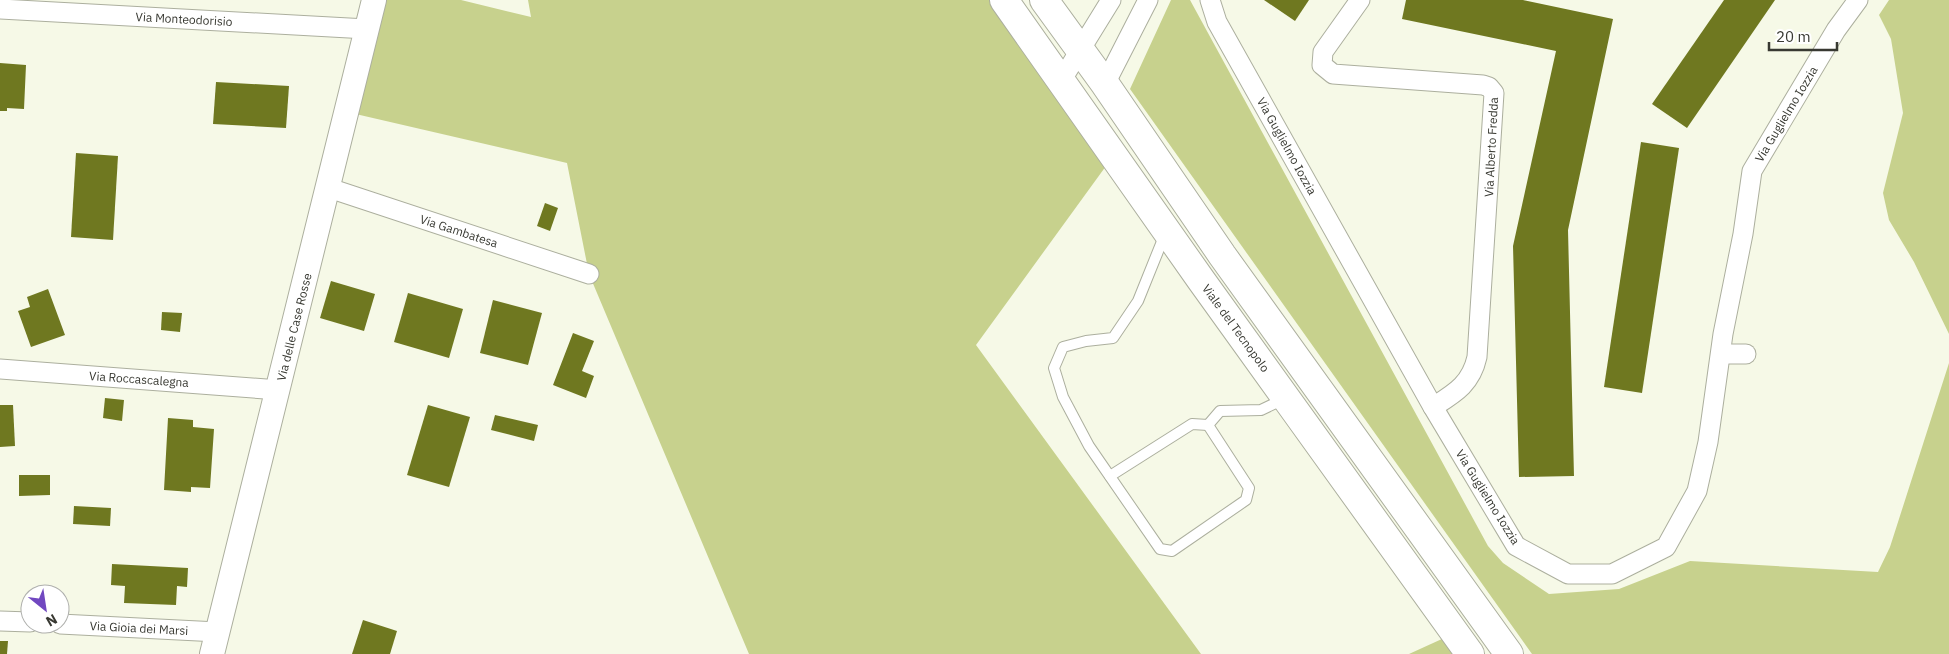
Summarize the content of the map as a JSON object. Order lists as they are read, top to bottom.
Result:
{
  "streets": {
    "main road": ["Viale del Tecnopolo"],
    "street": [
      "Via Monteodorisio",
      "Via Guglielmo Iozzia",
      "Via Alberto Fredda",
      "Via Gambatesa",
      "Via delle Case Rosse",
      "Via Roccascalegna",
      "Via Gioia dei Marsi"
    ]
  },
  "crossings": [
    ["Via Monteodorisio", "Via delle Case Rosse"],
    ["Via Guglielmo Iozzia", "Via Alberto Fredda"],
    ["Via Gambatesa", "Via delle Case Rosse"],
    ["Via delle Case Rosse", "Via Roccascalegna"],
    ["Via delle Case Rosse", "Via Gioia dei Marsi"]
  ],
  "scale_bar": "20 m",
  "north": "bottom right"
}
